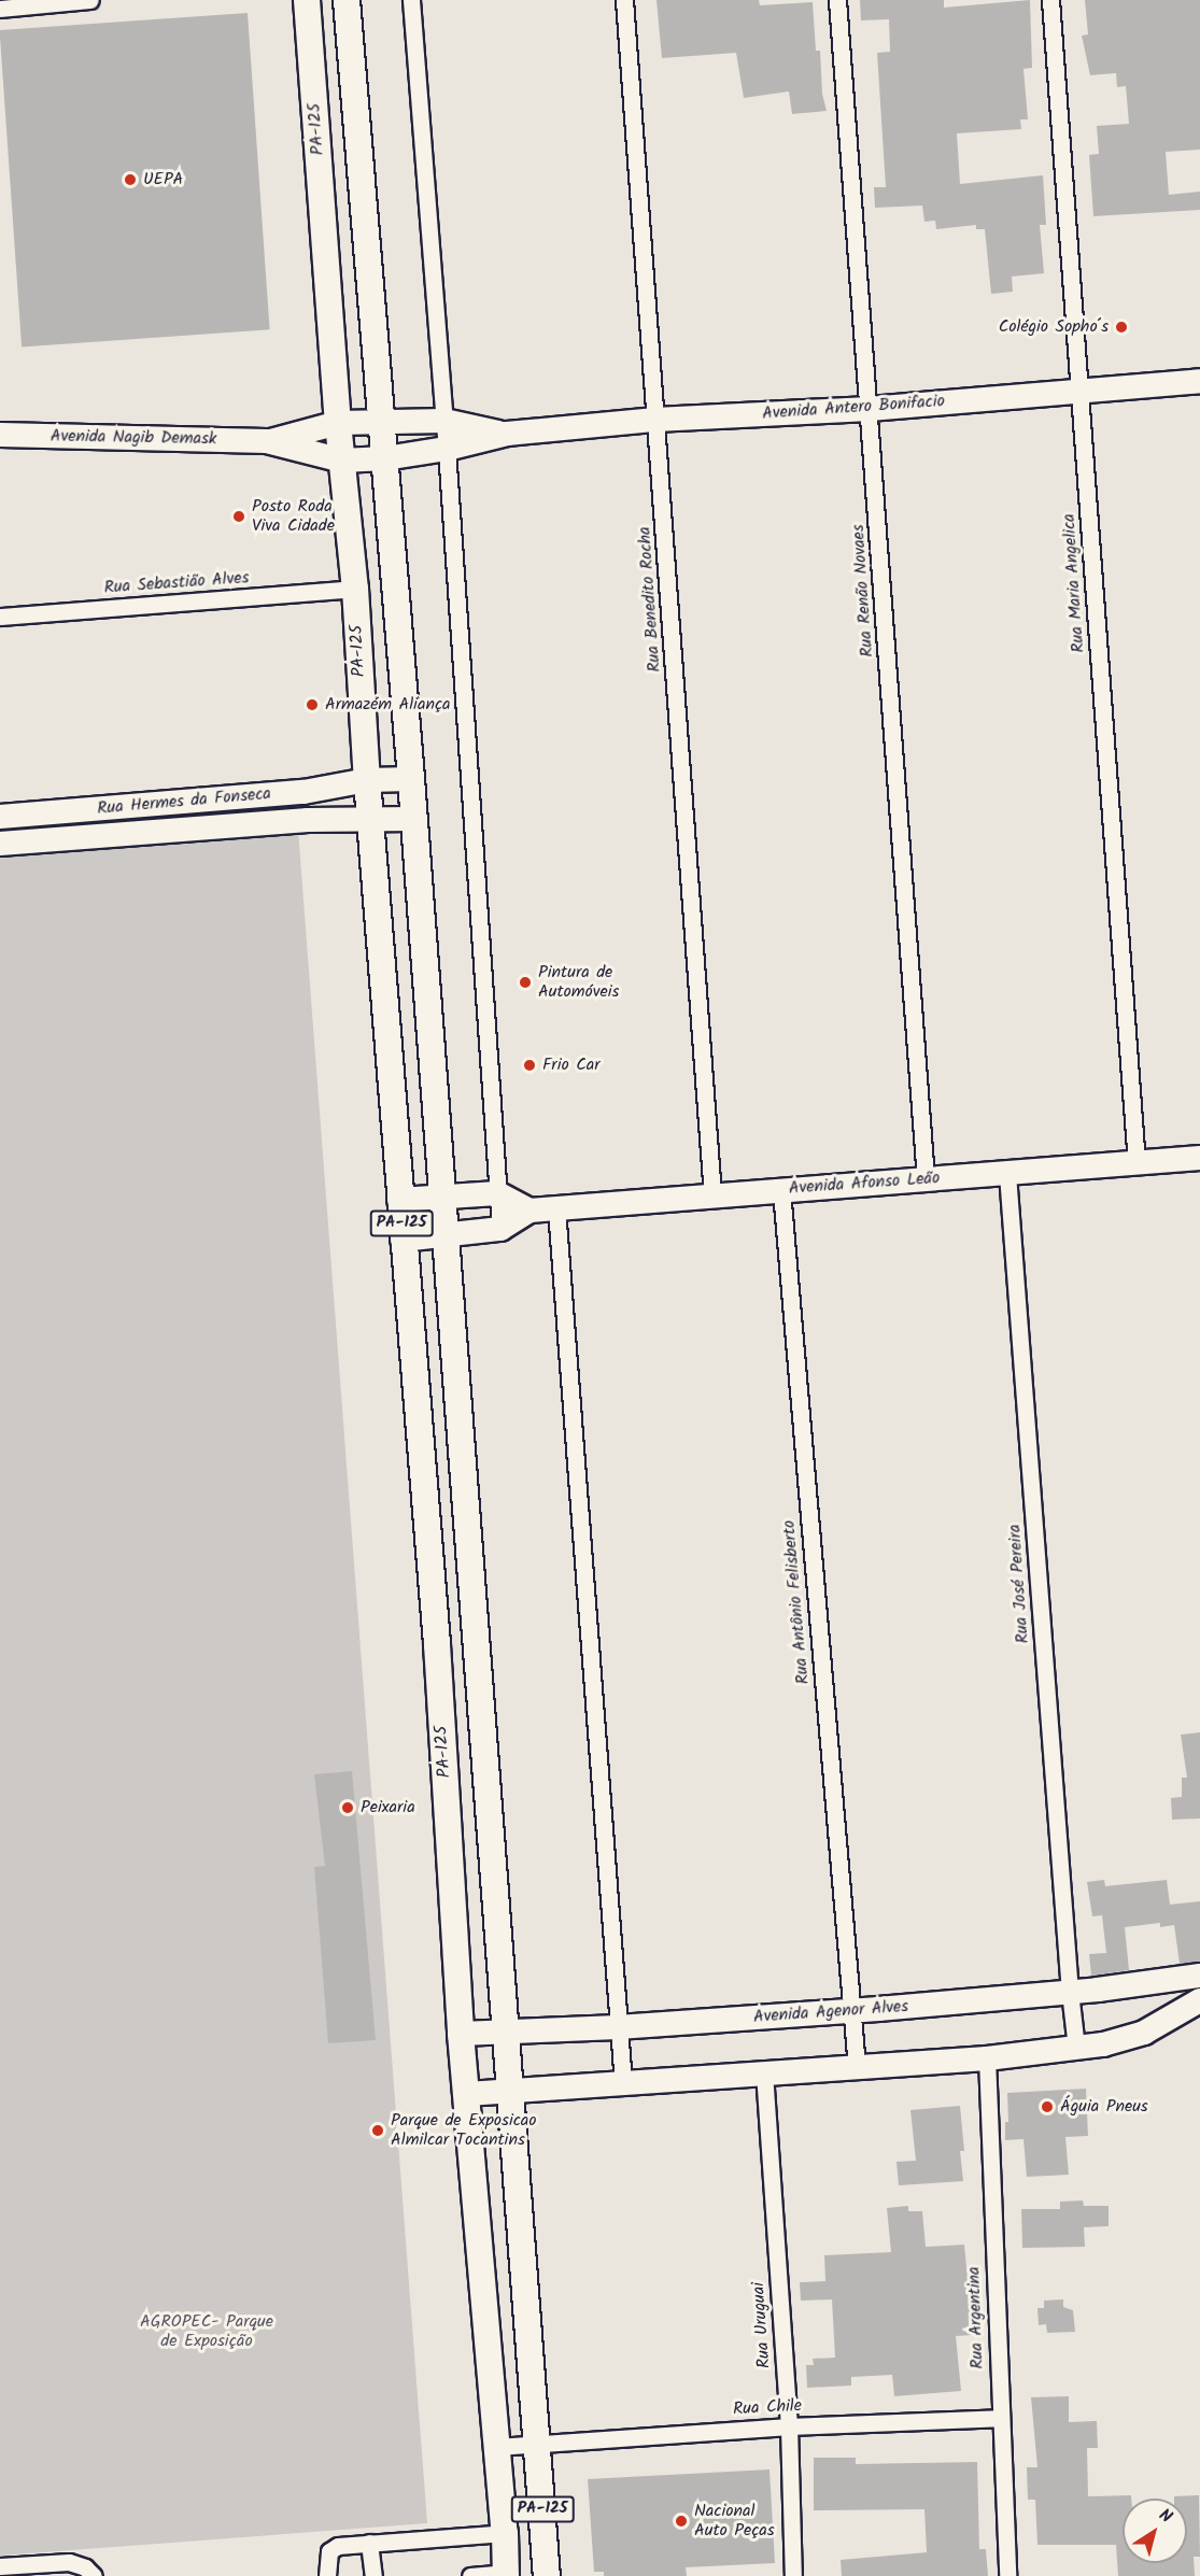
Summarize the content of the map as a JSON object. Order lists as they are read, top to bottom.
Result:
{
  "streets": {
    "main road": ["PA-125"],
    "street": [
      "Avenida Antero Bonifacio",
      "Avenida Nagib Demask",
      "Rua Sebastião Alves",
      "Rua Maria Angelica",
      "Rua Renão Novaes",
      "Rua Benedito Rocha",
      "Rua Hermes da Fonseca",
      "Avenida Afonso Leão",
      "Rua José Pereira",
      "Rua Antônio Felisberto",
      "Avenida Agenor Alves",
      "Rua Argentina",
      "Rua Uruguai",
      "Rua Chile"
    ]
  },
  "crossings": [
    ["PA-125", "Avenida Antero Bonifacio"],
    ["PA-125", "Avenida Nagib Demask"],
    ["PA-125", "Rua Sebastião Alves"],
    ["PA-125", "Rua Hermes da Fonseca"],
    ["PA-125", "Avenida Afonso Leão"],
    ["PA-125", "Avenida Agenor Alves"],
    ["PA-125", "Rua Chile"],
    ["Avenida Antero Bonifacio", "Avenida Nagib Demask"],
    ["Avenida Antero Bonifacio", "Rua Maria Angelica"],
    ["Avenida Antero Bonifacio", "Rua Renão Novaes"],
    ["Avenida Antero Bonifacio", "Rua Benedito Rocha"],
    ["Rua Maria Angelica", "Avenida Afonso Leão"],
    ["Rua Renão Novaes", "Avenida Afonso Leão"],
    ["Rua Benedito Rocha", "Avenida Afonso Leão"],
    ["Avenida Afonso Leão", "Rua José Pereira"],
    ["Avenida Afonso Leão", "Rua Antônio Felisberto"],
    ["Rua José Pereira", "Avenida Agenor Alves"],
    ["Rua Antônio Felisberto", "Avenida Agenor Alves"],
    ["Rua Argentina", "Rua Chile"],
    ["Rua Uruguai", "Rua Chile"]
  ],
  "parks": ["AGROPEC- Parque de Exposição"],
  "places": [
    "UEPA",
    "Colégio Sopho´s",
    "Posto Roda Viva Cidade",
    "Armazém Aliança",
    "Pintura de Automóveis",
    "Frio Car",
    "Peixaria",
    "Águia Pneus",
    "Parque de Exposicao Almilcar Tocantins",
    "Nacional Auto Peças"
  ],
  "north": "top right"
}
